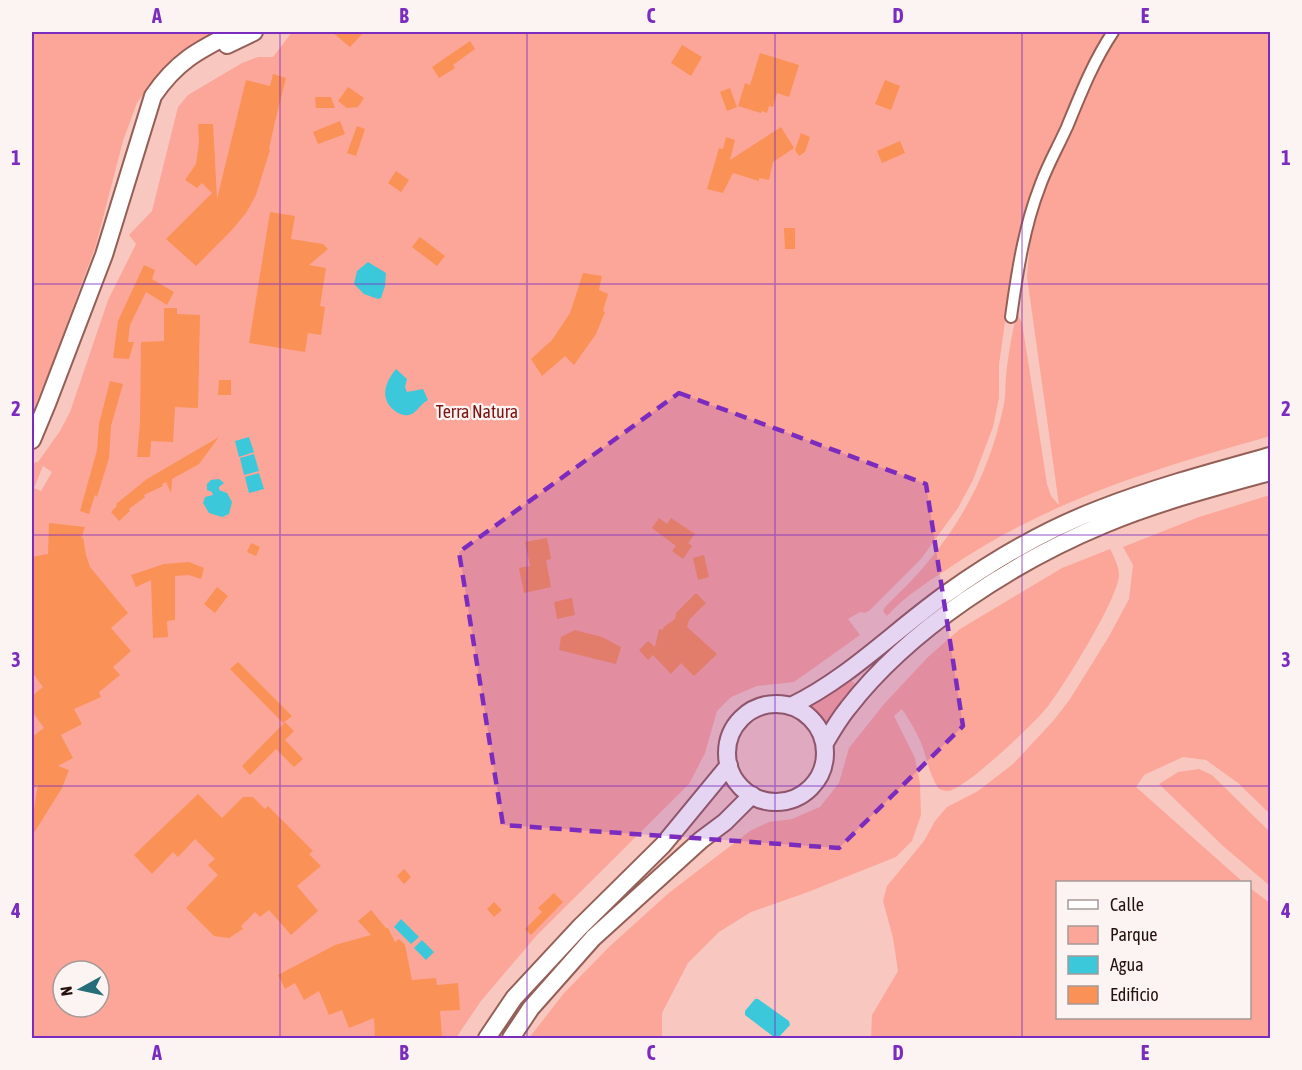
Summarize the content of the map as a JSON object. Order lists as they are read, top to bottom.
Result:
{
  "parks": ["Terra Natura"],
  "legend": [
    "Calle",
    "Parque",
    "Agua",
    "Edificio"
  ],
  "north": "left",
  "grid": {
    "columns": [
      "A",
      "B",
      "C",
      "D",
      "E"
    ],
    "rows": [
      "1",
      "2",
      "3",
      "4"
    ]
  }
}
